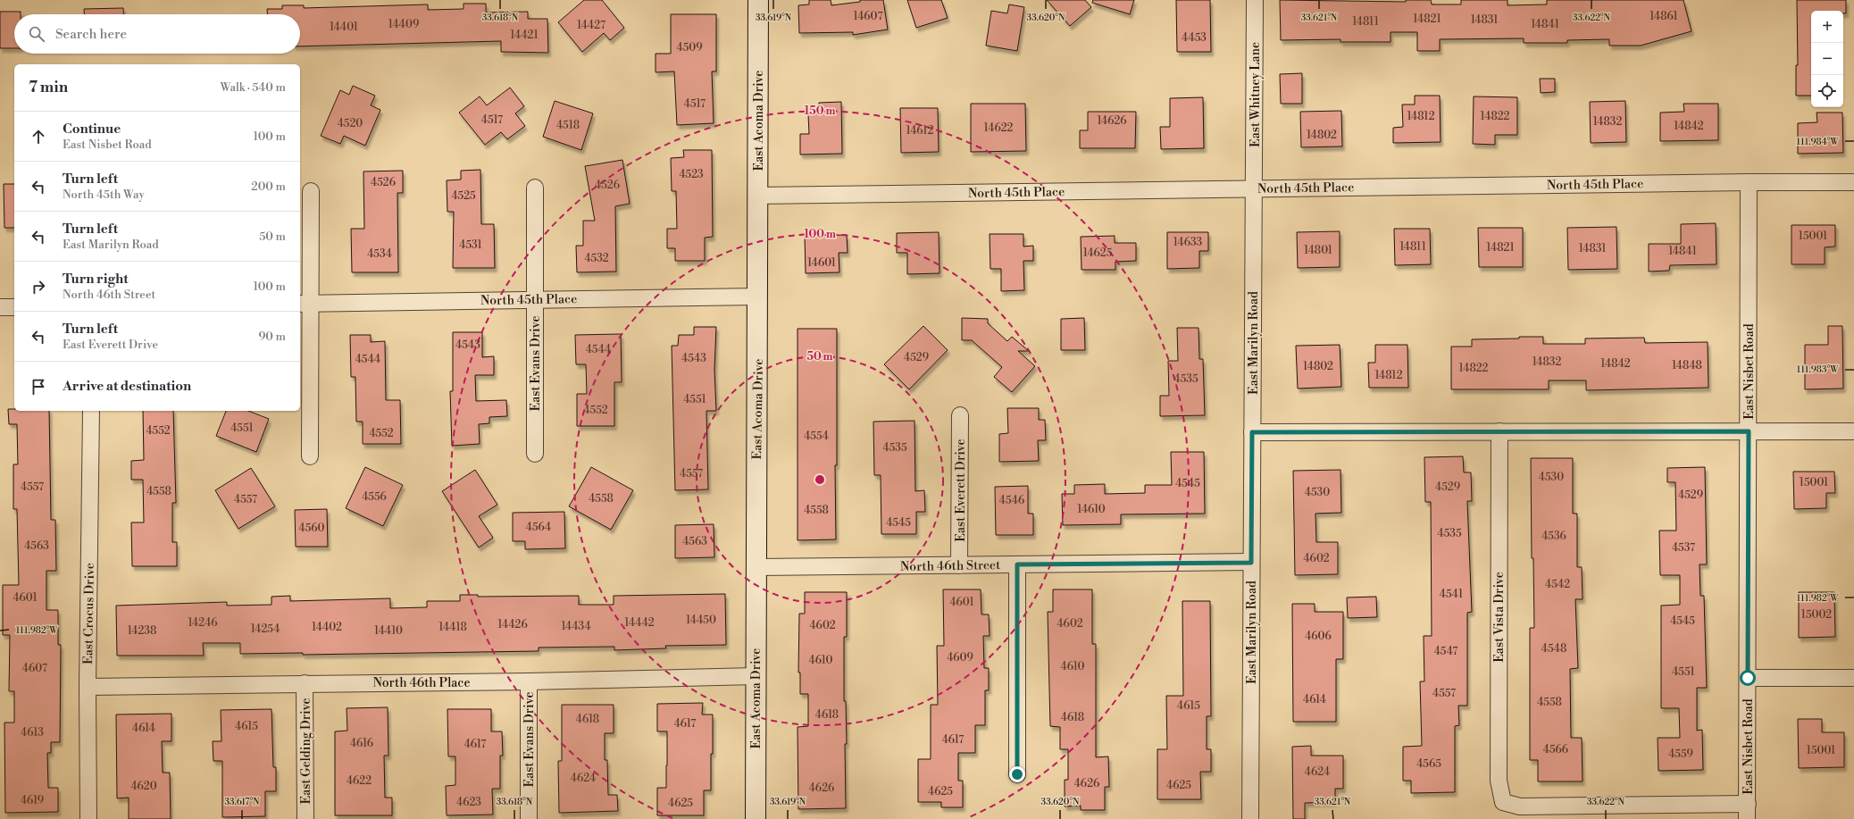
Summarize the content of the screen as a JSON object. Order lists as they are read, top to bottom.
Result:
{
  "streets": {
    "street": [
      "East Whitney Lane",
      "East Acoma Drive",
      "North 45th Place",
      "East Marilyn Road",
      "East Evans Drive",
      "East Nisbet Road",
      "East Everett Drive",
      "North 46th Street",
      "East Crocus Drive",
      "East Vista Drive",
      "North 46th Place",
      "East Gelding Drive"
    ]
  },
  "crossings": [
    ["East Whitney Lane", "North 45th Place"],
    ["East Whitney Lane", "East Marilyn Road"],
    ["East Acoma Drive", "North 45th Place"],
    ["East Acoma Drive", "North 46th Street"],
    ["East Acoma Drive", "North 46th Place"],
    ["North 45th Place", "East Marilyn Road"],
    ["North 45th Place", "East Evans Drive"],
    ["North 45th Place", "East Nisbet Road"],
    ["East Marilyn Road", "North 46th Street"],
    ["East Evans Drive", "North 46th Place"],
    ["East Nisbet Road", "East Vista Drive"],
    ["East Everett Drive", "North 46th Street"],
    ["East Crocus Drive", "North 46th Place"],
    ["North 46th Place", "East Gelding Drive"]
  ],
  "house_numbers": [
    "14607",
    "14861",
    "14821",
    "14831",
    "14811",
    "14409",
    "14841",
    "14427",
    "14401",
    "14421",
    "4453",
    "4509",
    "4517",
    "14812",
    "14822",
    "4517",
    "14626",
    "14832",
    "4520",
    "4518",
    "14842",
    "14622",
    "14612",
    "14802",
    "4523",
    "4526",
    "4526",
    "4525",
    "15001",
    "14633",
    "4531",
    "14811",
    "14821",
    "14831",
    "14801",
    "14841",
    "14625",
    "4534",
    "4532",
    "14601",
    "4543",
    "4544",
    "4529",
    "4543",
    "4544",
    "14832",
    "14842",
    "14848",
    "14802",
    "14822",
    "14812",
    "4535",
    "4551",
    "4552",
    "4551",
    "4552",
    "4552",
    "4554",
    "4535",
    "4557",
    "4530",
    "15001",
    "4545",
    "4557",
    "4529",
    "4558",
    "4530",
    "4529",
    "4556",
    "4558",
    "4557",
    "4546",
    "14610",
    "4558",
    "4545",
    "4564",
    "4560",
    "4535",
    "4536",
    "4563",
    "4563",
    "4537",
    "4602",
    "4542",
    "4541",
    "4601",
    "4601",
    "15002",
    "14450",
    "4545",
    "14246",
    "14442",
    "4602",
    "14426",
    "4602",
    "14434",
    "14402",
    "14418",
    "14254",
    "14238",
    "14410",
    "4606",
    "4548",
    "4547",
    "4609",
    "4610",
    "4610",
    "4607",
    "4551",
    "4557",
    "4614",
    "4558",
    "4615",
    "4618",
    "4618",
    "4618",
    "4617",
    "4615",
    "4614",
    "4613",
    "4617",
    "4616",
    "4617",
    "4566",
    "15001",
    "4559",
    "4565",
    "4624",
    "4624",
    "4622",
    "4626",
    "4625",
    "4620",
    "4626",
    "4625",
    "4619",
    "4623",
    "4625"
  ],
  "page": {
    "map_buttons": ["+", "−"],
    "search": "Search here",
    "heading": ["7 min", "Walk · 540 m"],
    "list": [
      ["Continue", "East Nisbet Road", "100 m"],
      ["Turn left", "North 45th Way", "200 m"],
      ["Turn left", "East Marilyn Road", "50 m"],
      ["Turn right", "North 46th Street", "100 m"],
      ["Turn left", "East Everett Drive", "90 m"],
      "Arrive at destination"
    ]
  },
  "coordinates": [
    "33.618°N",
    "33.619°N",
    "33.620°N",
    "33.621°N",
    "33.622°N",
    "111.984°W",
    "111.983°W",
    "111.982°W",
    "33.617°N"
  ],
  "rings": ["150 m", "100 m", "50 m"]
}
